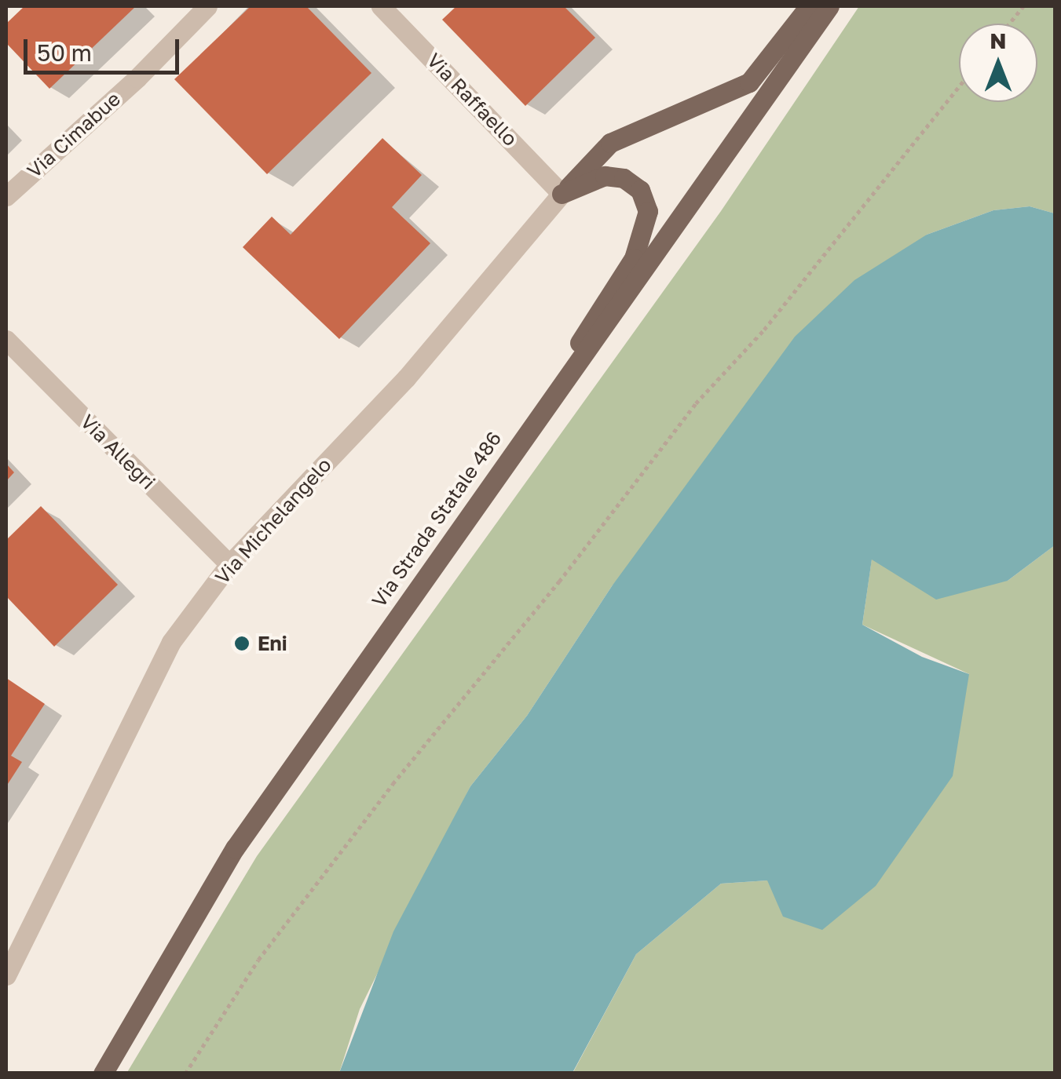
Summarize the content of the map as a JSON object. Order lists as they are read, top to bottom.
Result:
{
  "streets": {
    "main road": ["Via Strada Statale 486"],
    "street": [
      "Via Raffaello",
      "Via Cimabue",
      "Via Allegri",
      "Via Michelangelo"
    ]
  },
  "crossings": [
    ["Via Raffaello", "Via Michelangelo"],
    ["Via Allegri", "Via Michelangelo"]
  ],
  "places": ["Eni"],
  "scale_bar": "50 m",
  "north": "top"
}
